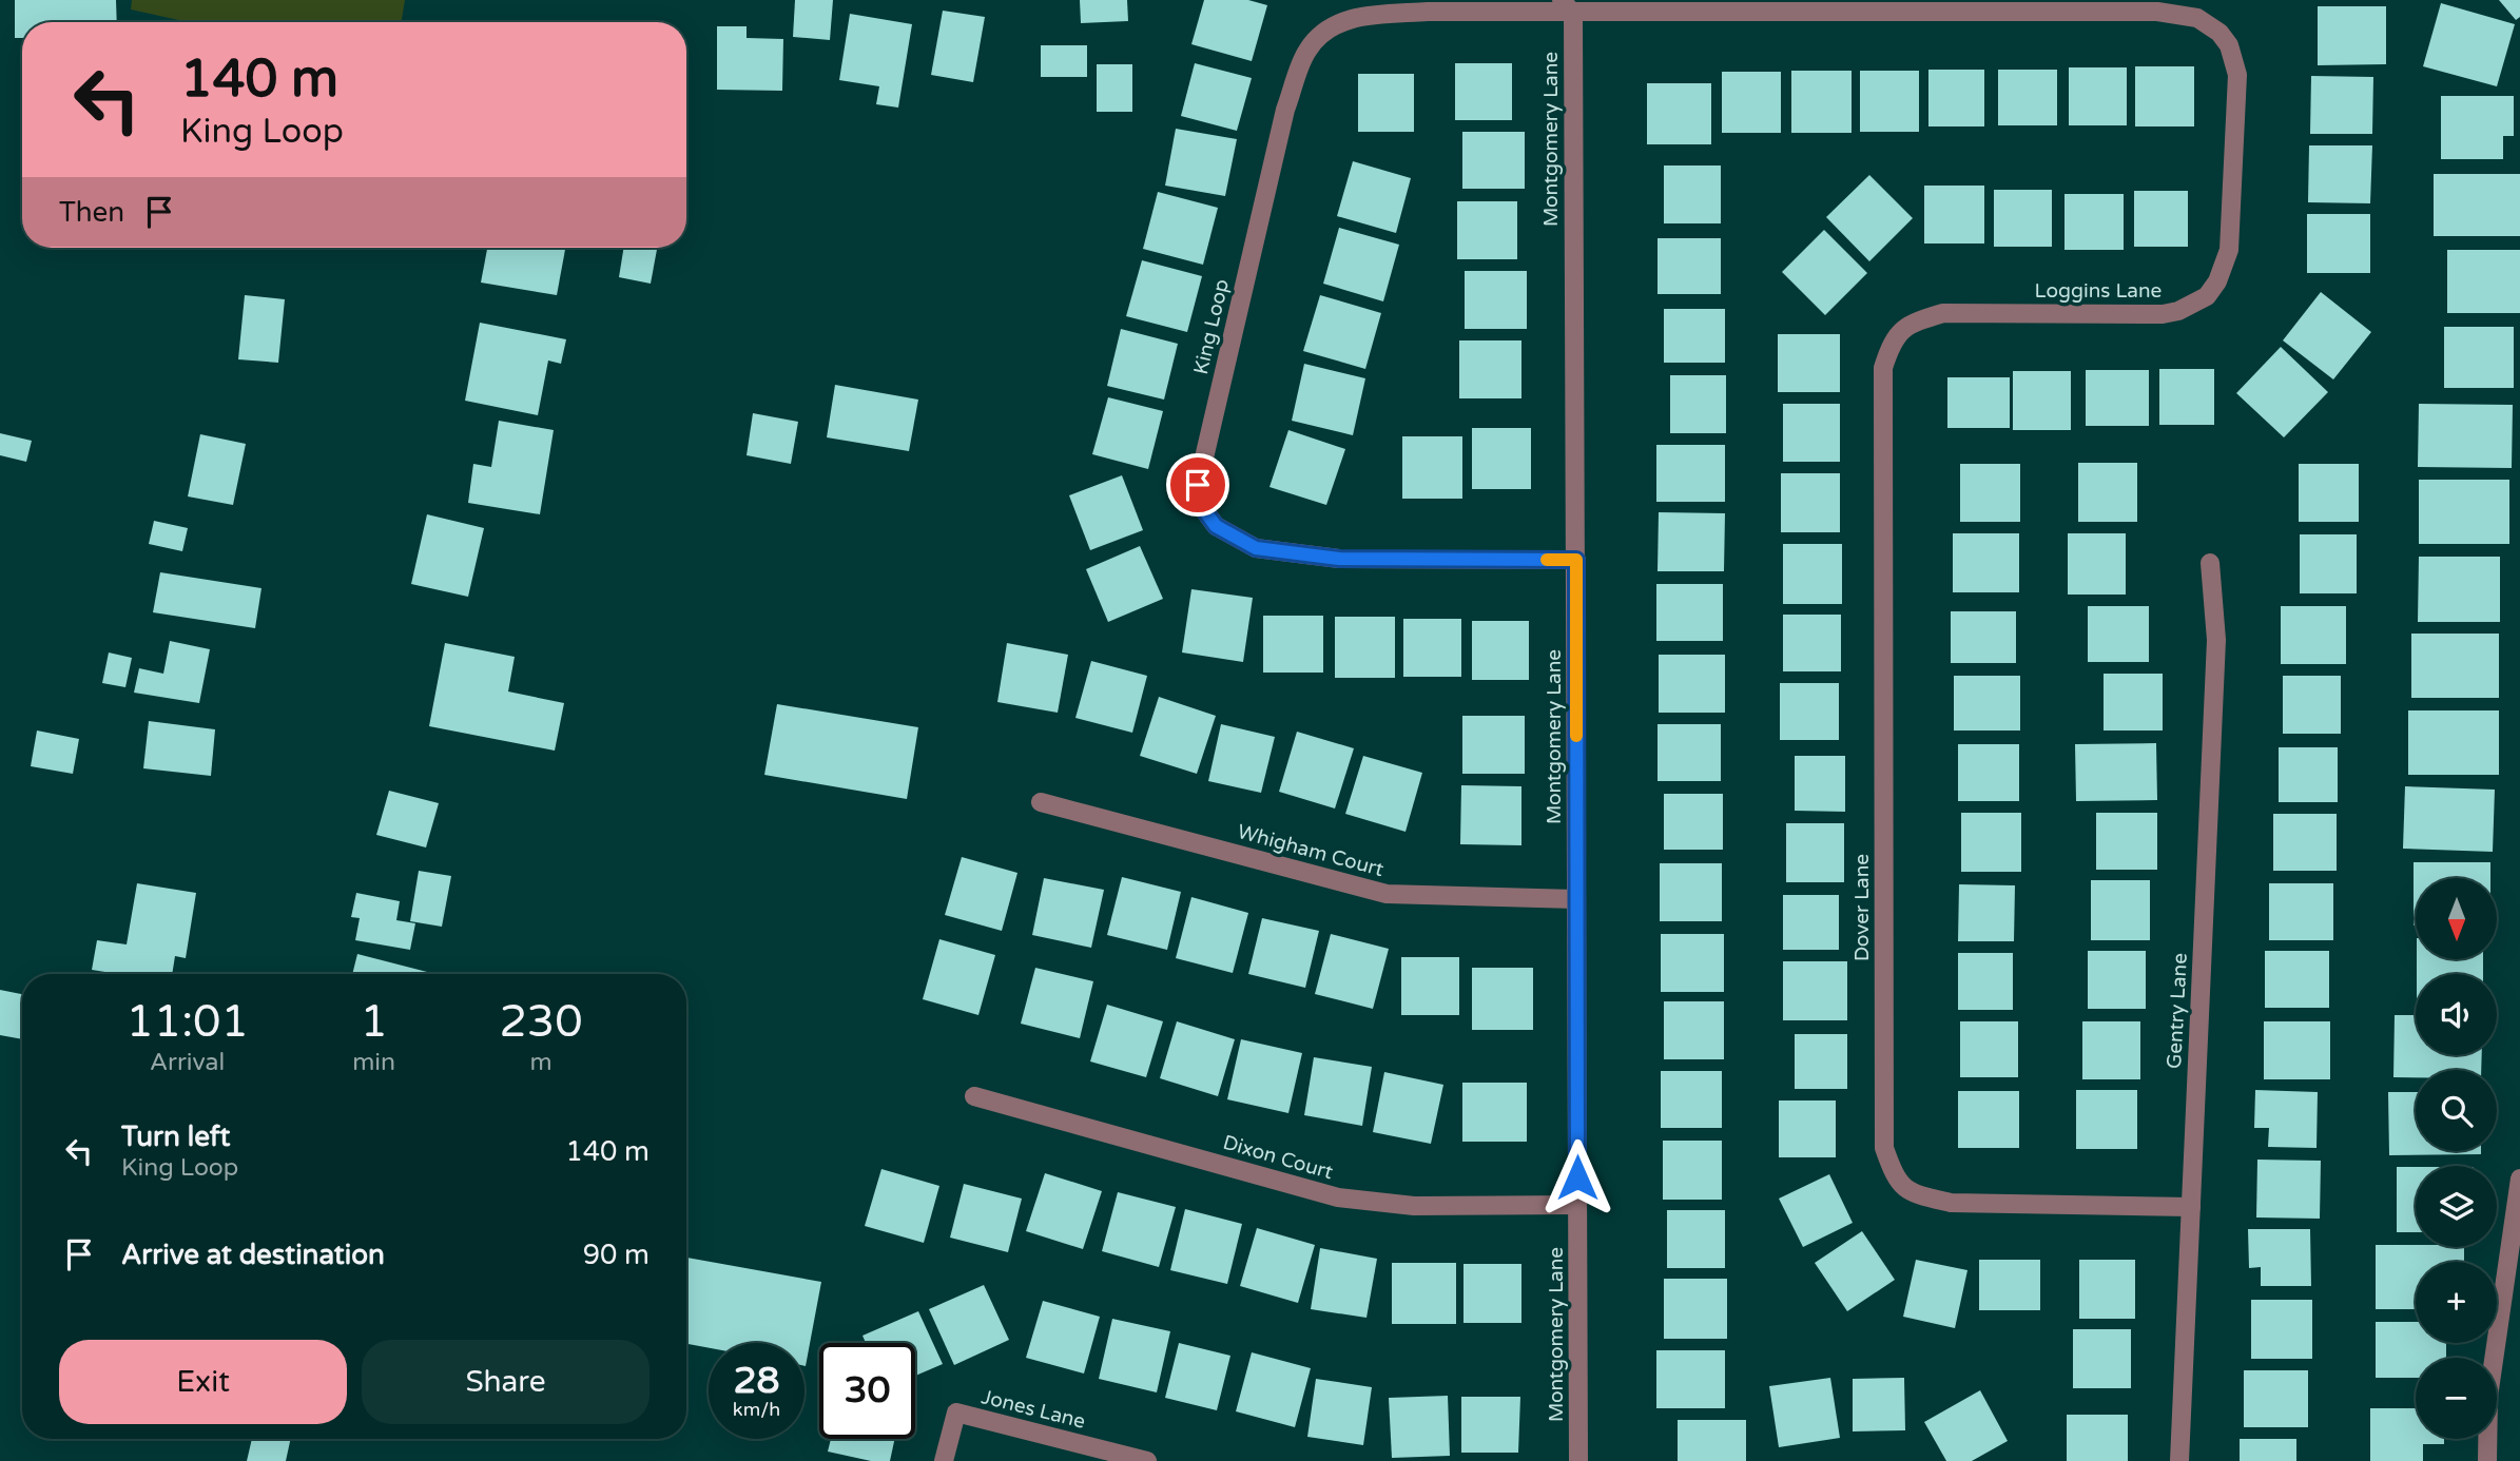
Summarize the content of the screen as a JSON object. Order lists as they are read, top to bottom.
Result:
{
  "streets": {
    "street": [
      "Montgomery Lane",
      "Loggins Lane",
      "King Loop",
      "Whigham Court",
      "Dover Lane",
      "Gentry Lane",
      "Dixon Court",
      "Jones Lane"
    ]
  },
  "crossings": [
    ["Montgomery Lane", "King Loop"],
    ["Montgomery Lane", "Whigham Court"],
    ["Montgomery Lane", "Dixon Court"],
    ["Loggins Lane", "King Loop"],
    ["Loggins Lane", "Dover Lane"],
    ["Dover Lane", "Gentry Lane"]
  ],
  "north": "bottom",
  "page": {
    "turn": ["140 m", "King Loop"],
    "then": "Then",
    "map_buttons": ["+", "−"],
    "eta": [
      "11:01",
      "Arrival",
      "1",
      "min",
      "230",
      "m"
    ],
    "list": [
      {
        "name": "Turn left",
        "note": "King Loop",
        "value": "140 m"
      },
      {
        "name": "Arrive at destination",
        "value": "90 m"
      }
    ],
    "buttons": ["Exit", "Share"],
    "speed": "28 km/h",
    "limit": "30"
  }
}
